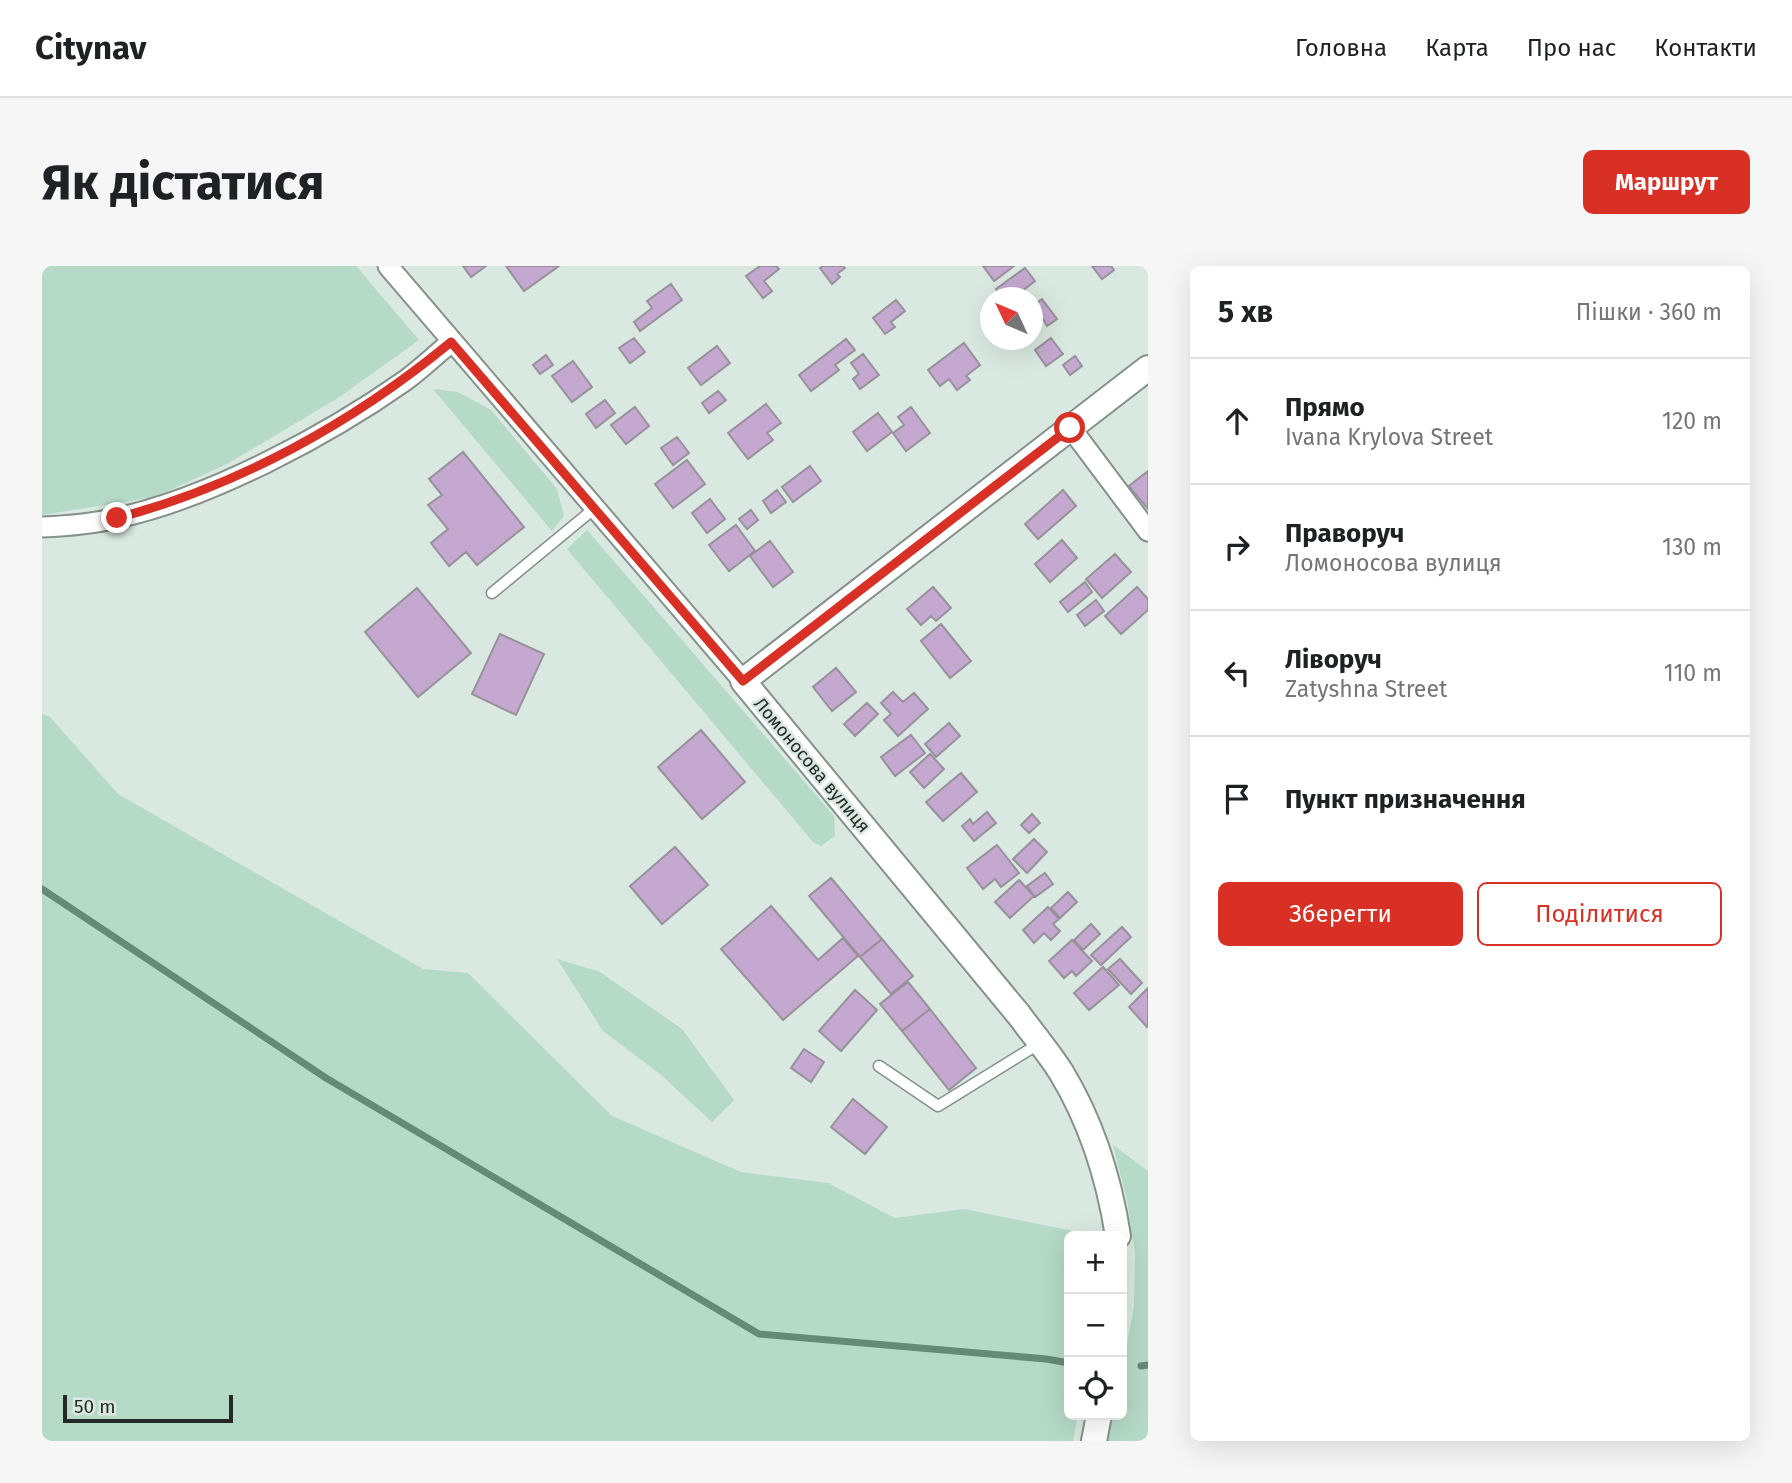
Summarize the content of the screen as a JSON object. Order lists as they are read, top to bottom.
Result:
{
  "streets": {
    "street": ["Ломоносова вулиця"]
  },
  "scale_bar": "50 m",
  "north": "top left",
  "page": {
    "header": "Citynav",
    "nav": [
      "Головна",
      "Карта",
      "Про нас",
      "Контакти"
    ],
    "buttons": [
      "Маршрут",
      ["Зберегти", "Поділитися"]
    ],
    "title": "Як дістатися",
    "heading": ["5 хв", "Пішки · 360 m"],
    "list": [
      ["Прямо", "Ivana Krylova Street", "120 m"],
      ["Праворуч", "Ломоносова вулиця", "130 m"],
      ["Ліворуч", "Zatyshna Street", "110 m"],
      "Пункт призначення"
    ],
    "map_buttons": ["+", "−"],
    "scale": "50 m"
  }
}
